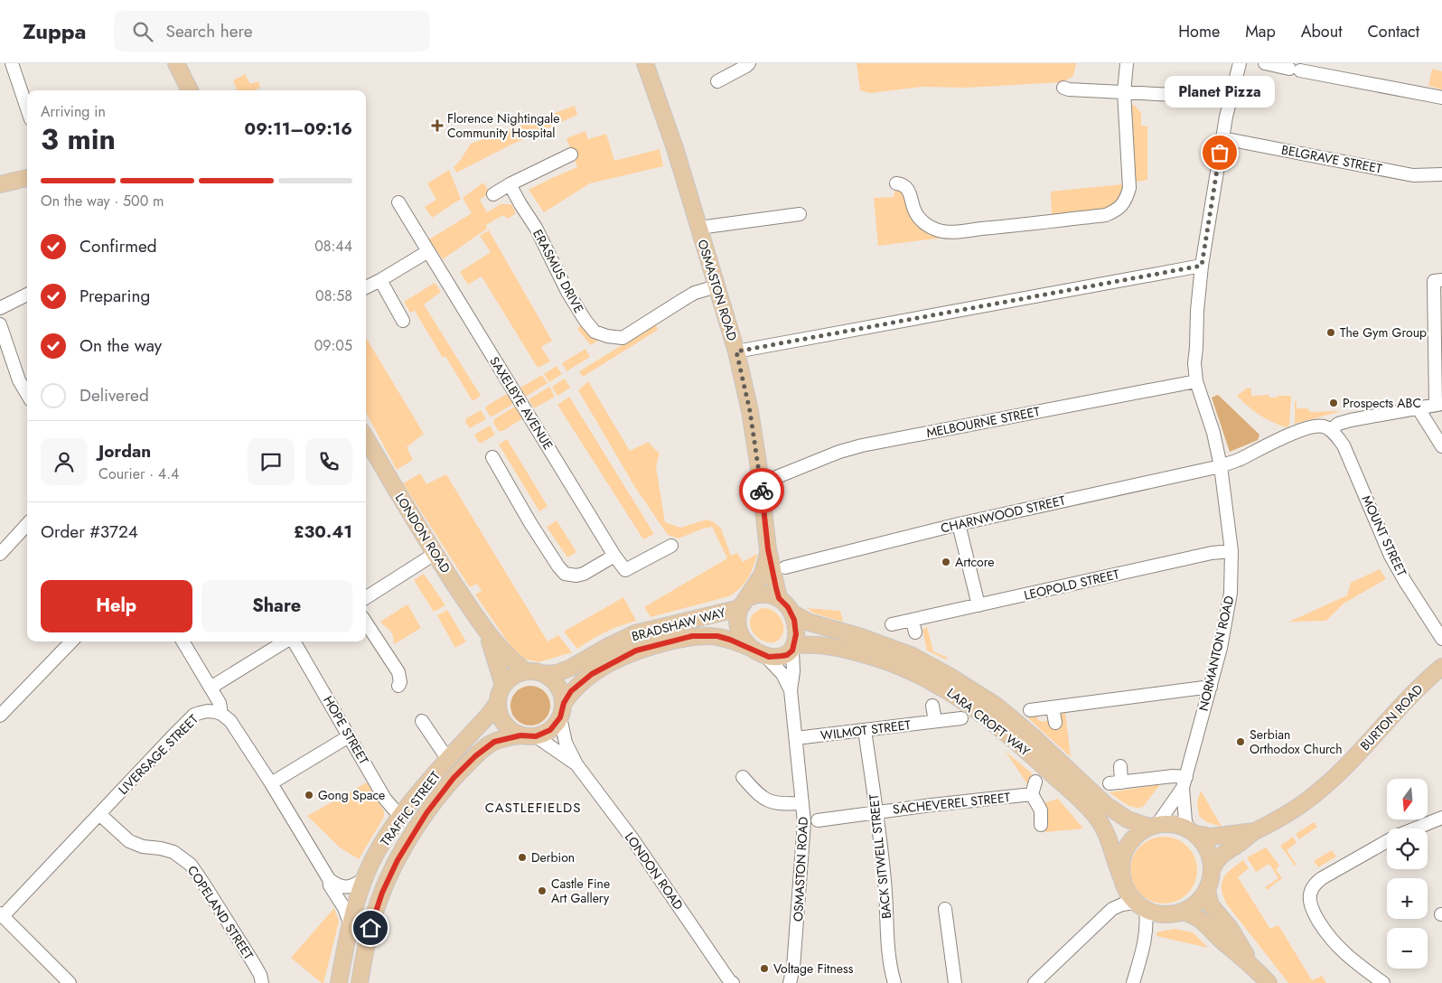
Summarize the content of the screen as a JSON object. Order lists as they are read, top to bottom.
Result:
{
  "streets": {
    "main road": [
      "OSMASTON ROAD",
      "LONDON ROAD",
      "BRADSHAW WAY",
      "BURTON ROAD",
      "LARA CROFT WAY",
      "TRAFFIC STREET"
    ],
    "street": [
      "BELGRAVE STREET",
      "ERASMUS DRIVE",
      "SAXELBYE AVENUE",
      "MELBOURNE STREET",
      "CHARNWOOD STREET",
      "MOUNT STREET",
      "LEOPOLD STREET",
      "NORMANTON ROAD",
      "HOPE STREET",
      "WILMOT STREET",
      "LIVERSAGE STREET",
      "SACHEVEREL STREET",
      "BACK SITWELL STREET",
      "COPELAND STREET"
    ]
  },
  "crossings": [
    ["BELGRAVE STREET", "NORMANTON ROAD"],
    ["ERASMUS DRIVE", "OSMASTON ROAD"],
    ["OSMASTON ROAD", "BRADSHAW WAY"],
    ["OSMASTON ROAD", "LARA CROFT WAY"],
    ["OSMASTON ROAD", "WILMOT STREET"],
    ["MELBOURNE STREET", "NORMANTON ROAD"],
    ["CHARNWOOD STREET", "MOUNT STREET"],
    ["CHARNWOOD STREET", "NORMANTON ROAD"],
    ["LONDON ROAD", "BRADSHAW WAY"],
    ["LONDON ROAD", "TRAFFIC STREET"],
    ["LEOPOLD STREET", "NORMANTON ROAD"],
    ["BRADSHAW WAY", "LARA CROFT WAY"],
    ["BRADSHAW WAY", "TRAFFIC STREET"],
    ["NORMANTON ROAD", "BURTON ROAD"],
    ["NORMANTON ROAD", "LARA CROFT WAY"],
    ["BURTON ROAD", "LARA CROFT WAY"],
    ["HOPE STREET", "TRAFFIC STREET"],
    ["WILMOT STREET", "BACK SITWELL STREET"],
    ["LIVERSAGE STREET", "COPELAND STREET"],
    ["SACHEVEREL STREET", "BACK SITWELL STREET"]
  ],
  "districts": ["CASTLEFIELDS"],
  "places": {
    "health": ["Florence Nightingale Community Hospital"],
    "other": [
      "Planet Pizza",
      "The Gym Group",
      "Prospects ABC",
      "Artcore",
      "Serbian Orthodox Church",
      "Gong Space",
      "Derbion",
      "Castle Fine Art Gallery",
      "Voltage Fitness"
    ]
  },
  "north": "bottom",
  "page": {
    "header": "Zuppa",
    "search": "Search here",
    "nav": [
      "Home",
      "Map",
      "About",
      "Contact"
    ],
    "bubble": "Planet Pizza",
    "heading": ["3 min", "Arriving in", "09:11–09:16"],
    "panel": [
      "Jordan",
      "Courier · 4.4",
      "Order #3724",
      "£30.41"
    ],
    "bar": "On the way · 500 m",
    "list": [
      ["Confirmed", "08:44"],
      ["Preparing", "08:58"],
      ["On the way", "09:05"],
      "Delivered"
    ],
    "buttons": ["Help", "Share"],
    "map_buttons": ["+", "−"]
  }
}
